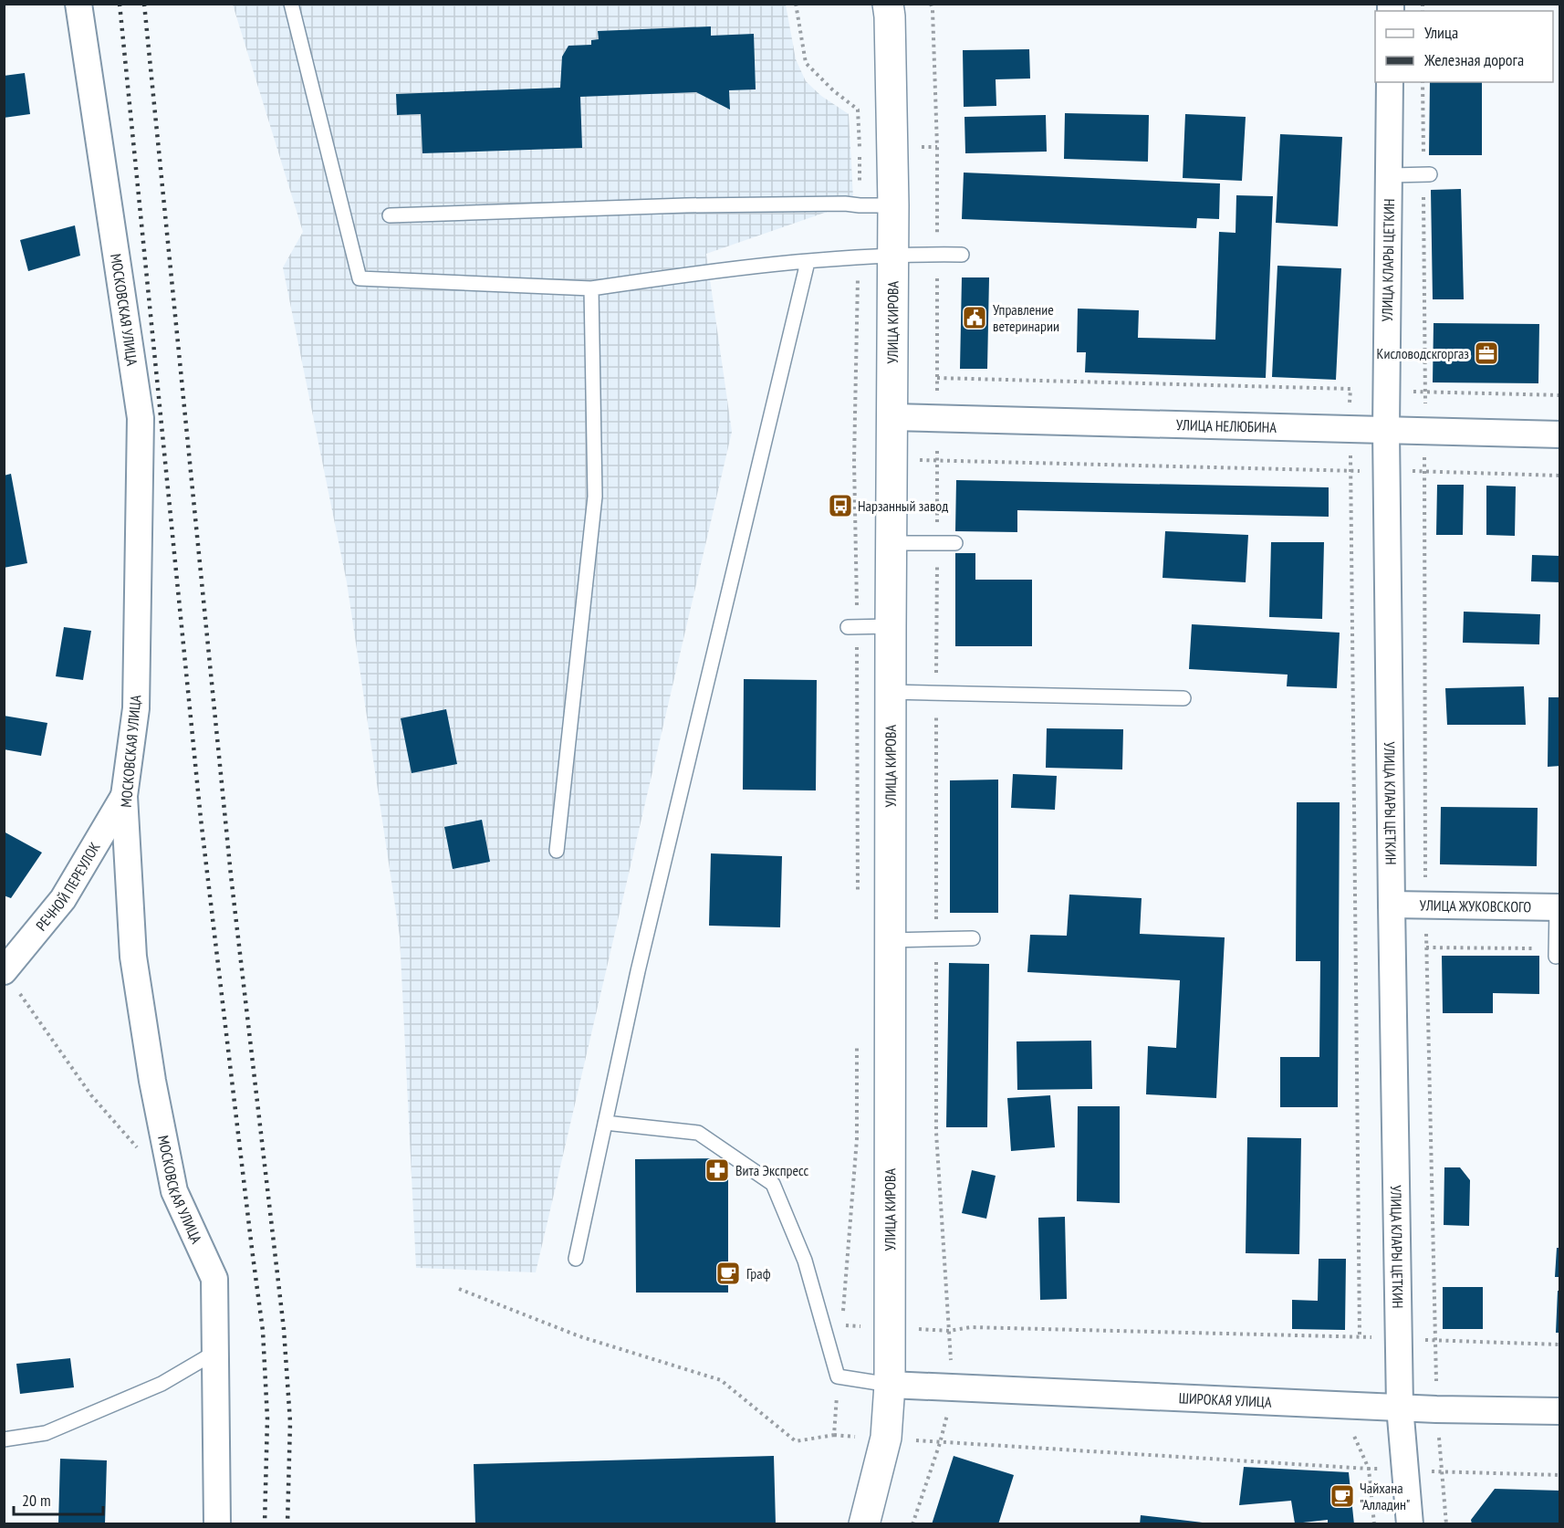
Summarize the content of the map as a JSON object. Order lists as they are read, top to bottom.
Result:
{
  "streets": {
    "street": [
      "УЛИЦА КЛАРЫ ЦЕТКИН",
      "МОСКОВСКАЯ УЛИЦА",
      "УЛИЦА КИРОВА",
      "УЛИЦА НЕЛЮБИНА",
      "РЕЧНОЙ ПЕРЕУЛОК",
      "УЛИЦА ЖУКОВСКОГО",
      "ШИРОКАЯ УЛИЦА"
    ]
  },
  "crossings": [
    ["УЛИЦА КЛАРЫ ЦЕТКИН", "УЛИЦА НЕЛЮБИНА"],
    ["УЛИЦА КЛАРЫ ЦЕТКИН", "УЛИЦА ЖУКОВСКОГО"],
    ["УЛИЦА КЛАРЫ ЦЕТКИН", "ШИРОКАЯ УЛИЦА"],
    ["МОСКОВСКАЯ УЛИЦА", "РЕЧНОЙ ПЕРЕУЛОК"],
    ["УЛИЦА КИРОВА", "УЛИЦА НЕЛЮБИНА"],
    ["УЛИЦА КИРОВА", "ШИРОКАЯ УЛИЦА"]
  ],
  "places": {
    "public building": ["Управление ветеринарии"],
    "office": ["Кисловодскгоргаз"],
    "bus stop": ["Нарзанный завод"],
    "pharmacy": ["Вита Экспресс"],
    "cafe": ["Граф", "Чайхана \"Алладин\""]
  },
  "legend": ["Улица", "Железная дорога"],
  "scale_bar": "20 m"
}
